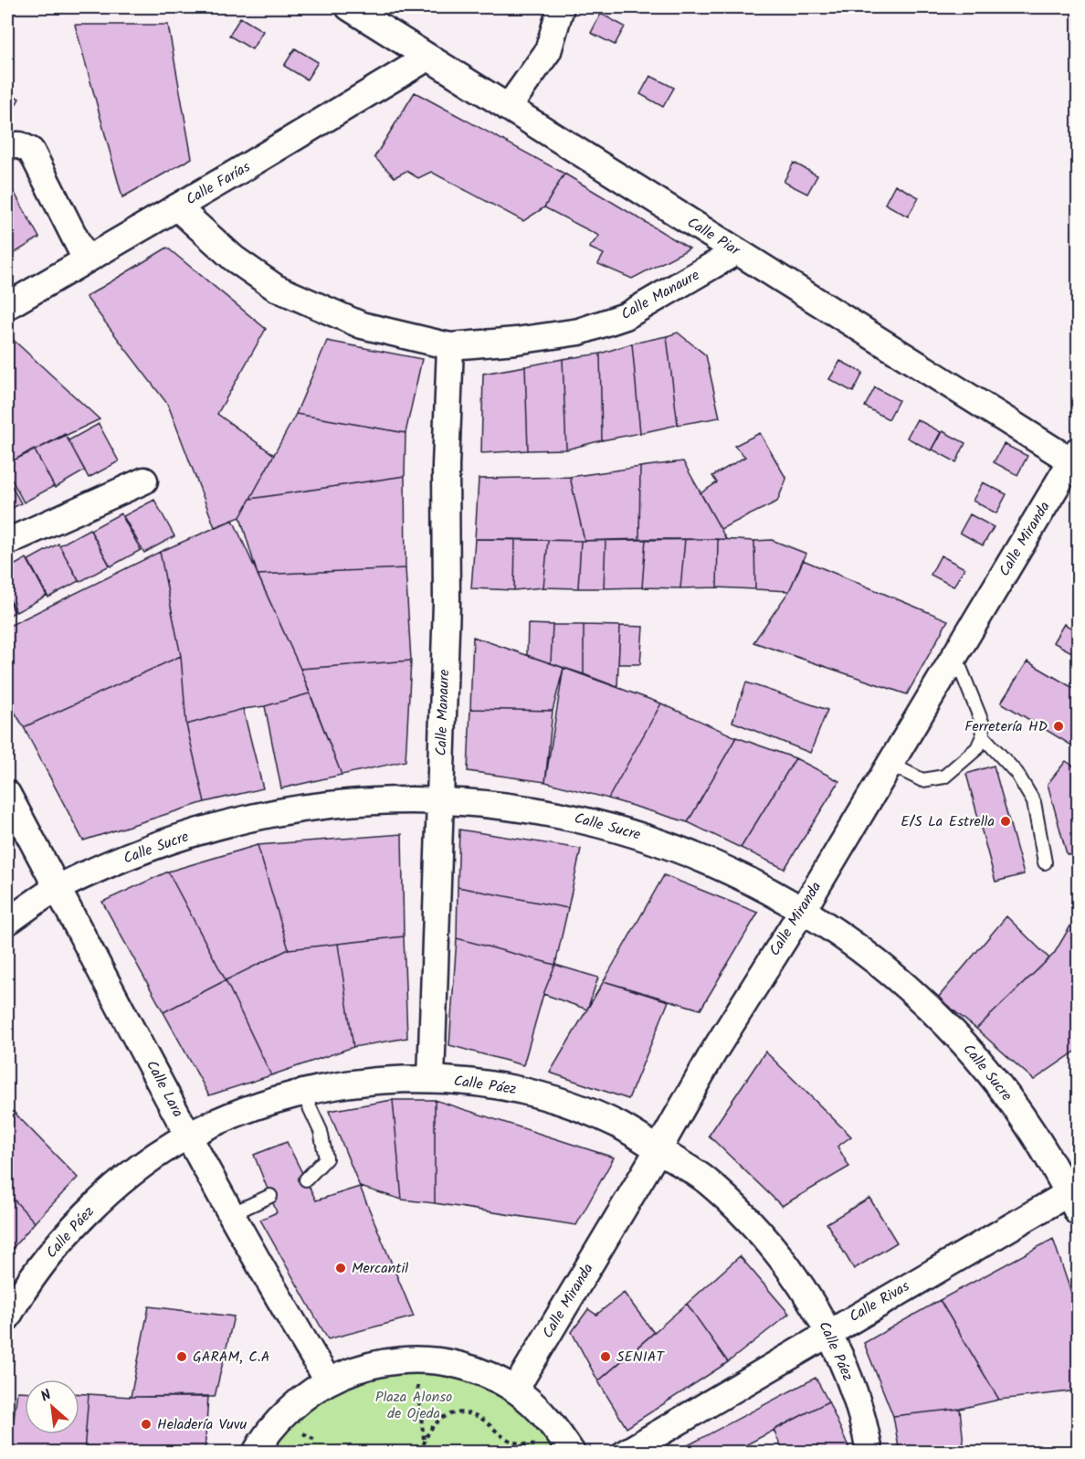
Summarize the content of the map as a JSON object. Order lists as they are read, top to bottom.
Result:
{
  "streets": {
    "street": [
      "Calle Farías",
      "Calle Piar",
      "Calle Manaure",
      "Calle Miranda",
      "Calle Sucre",
      "Calle Páez",
      "Calle Lara",
      "Calle Rivas"
    ]
  },
  "crossings": [
    ["Calle Farías", "Calle Piar"],
    ["Calle Farías", "Calle Manaure"],
    ["Calle Piar", "Calle Manaure"],
    ["Calle Piar", "Calle Miranda"],
    ["Calle Manaure", "Calle Sucre"],
    ["Calle Manaure", "Calle Páez"],
    ["Calle Miranda", "Calle Sucre"],
    ["Calle Miranda", "Calle Páez"],
    ["Calle Sucre", "Calle Lara"],
    ["Calle Sucre", "Calle Rivas"],
    ["Calle Páez", "Calle Lara"],
    ["Calle Páez", "Calle Rivas"]
  ],
  "parks": ["Plaza Alonso de Ojeda"],
  "places": [
    "Ferretería HD",
    "E/S La Estrella",
    "Mercantil",
    "GARAM, C.A",
    "SENIAT",
    "Heladería Vuvu"
  ],
  "north": "top left"
}
